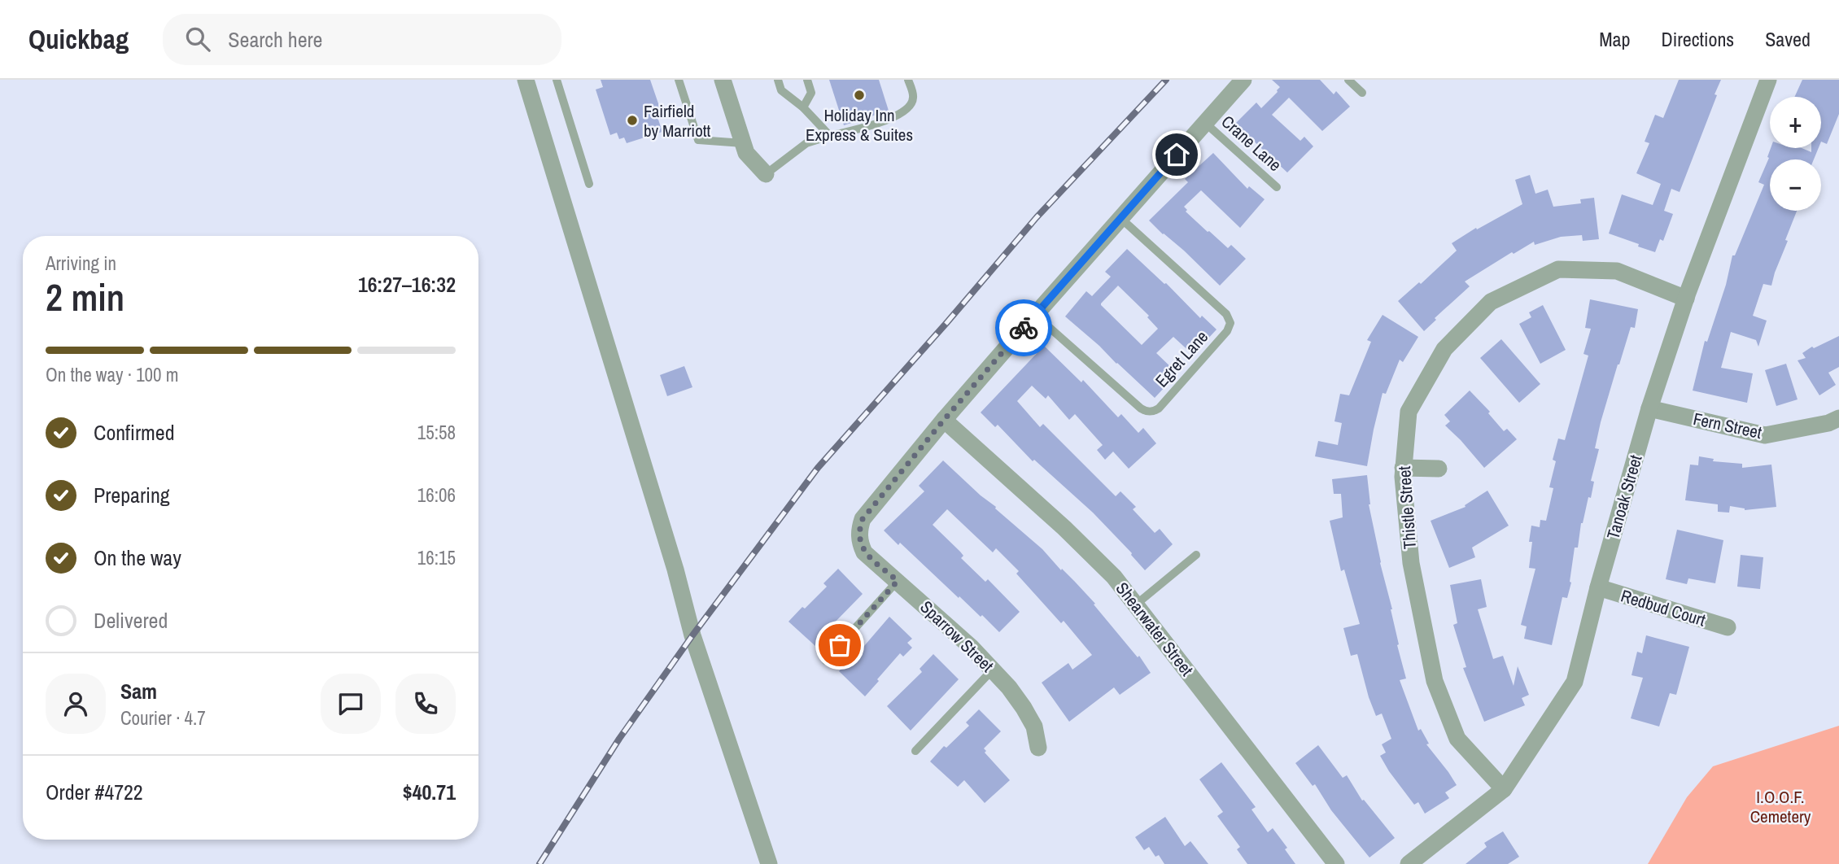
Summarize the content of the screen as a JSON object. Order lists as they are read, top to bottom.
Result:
{
  "streets": {
    "street": [
      "Fern Street",
      "Tanoak Street",
      "Thistle Street",
      "Redbud Court",
      "Shearwater Street",
      "Sparrow Street"
    ],
    "lane": ["Crane Lane", "Egret Lane"]
  },
  "crossings": [
    ["Fern Street", "Tanoak Street"],
    ["Tanoak Street", "Thistle Street"],
    ["Tanoak Street", "Redbud Court"],
    ["Shearwater Street", "Sparrow Street"]
  ],
  "parks": ["I.O.O.F. Cemetery"],
  "places": ["Holiday Inn Express & Suites", "Fairfield by Marriott"],
  "page": {
    "header": "Quickbag",
    "search": "Search here",
    "nav": ["Map", "Directions", "Saved"],
    "map_buttons": ["+", "−"],
    "heading": ["2 min", "Arriving in", "16:27–16:32"],
    "panel": [
      "Sam",
      "Courier · 4.7",
      "Order #4722",
      "$40.71"
    ],
    "bar": "On the way · 100 m",
    "list": [
      ["Confirmed", "15:58"],
      ["Preparing", "16:06"],
      ["On the way", "16:15"],
      "Delivered"
    ]
  }
}
